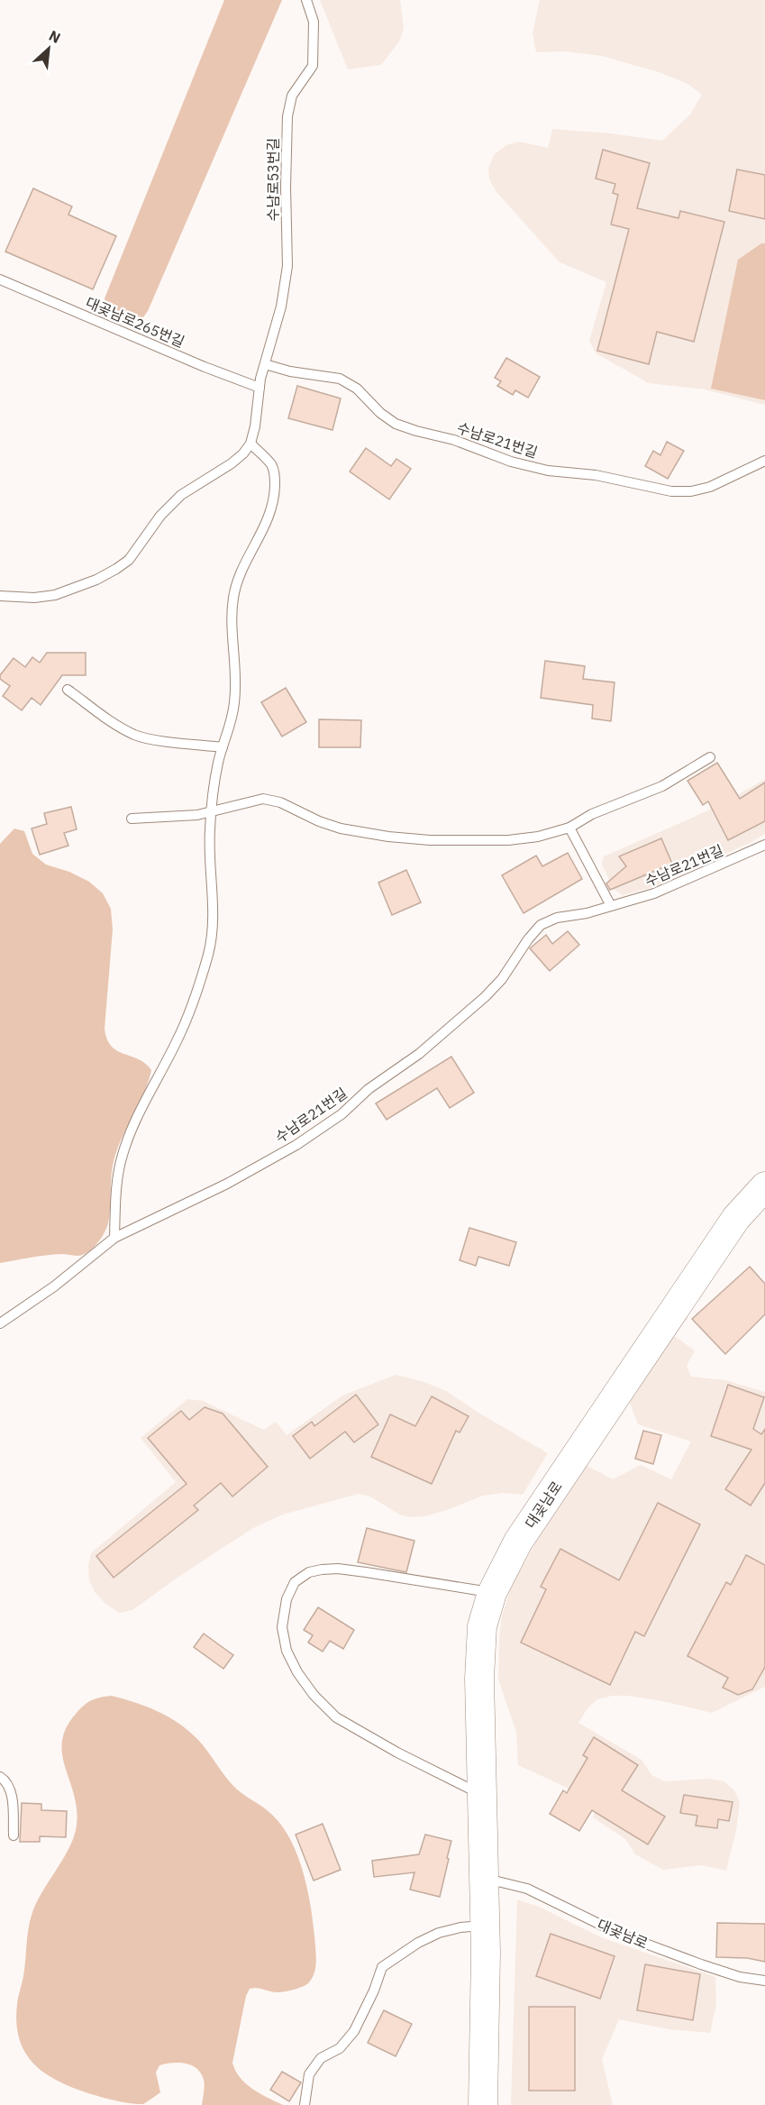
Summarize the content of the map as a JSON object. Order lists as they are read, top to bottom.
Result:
{
  "streets": {
    "street": ["대곶남로"],
    "lane": ["수남로53번길", "대곶남로265번길", "수남로21번길"]
  },
  "crossings": [
    ["수남로53번길", "수남로21번길"]
  ],
  "north": "top right"
}
